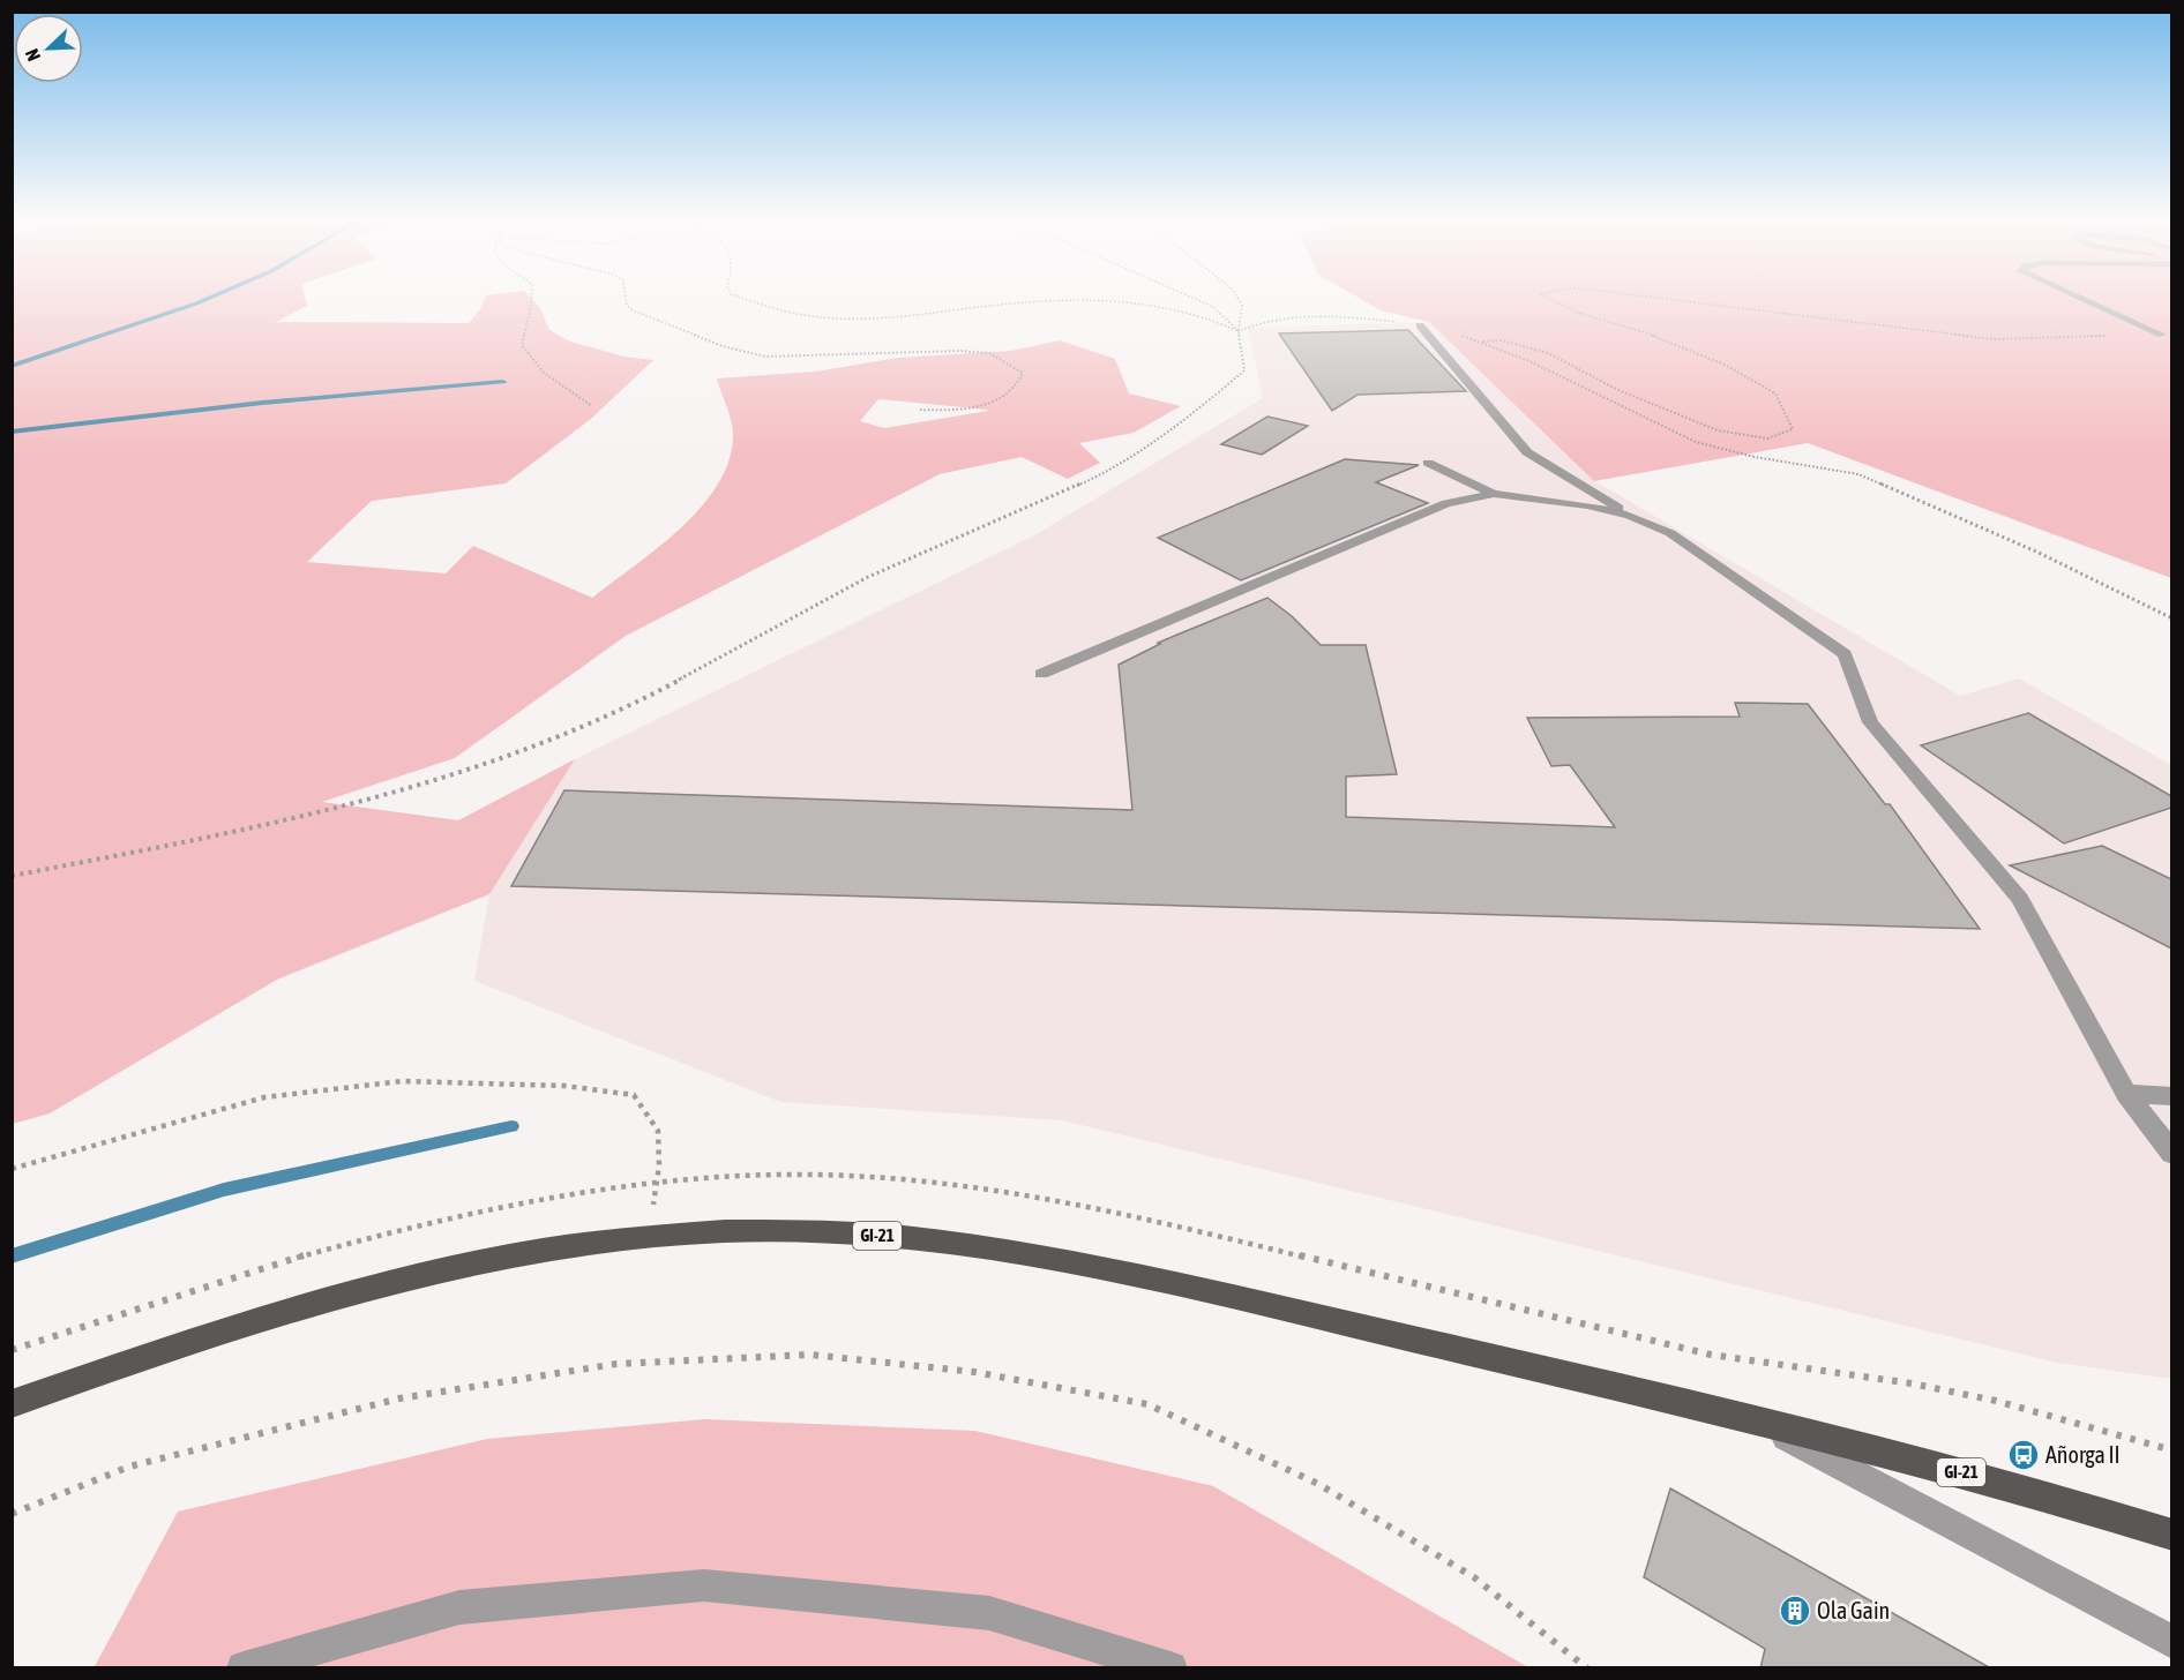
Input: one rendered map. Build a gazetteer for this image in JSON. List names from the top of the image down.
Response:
{
  "streets": {
    "main road": ["GI-21"]
  },
  "places": {
    "bus stop": ["Añorga II"],
    "building": ["Ola Gain"]
  },
  "north": "bottom left"
}
